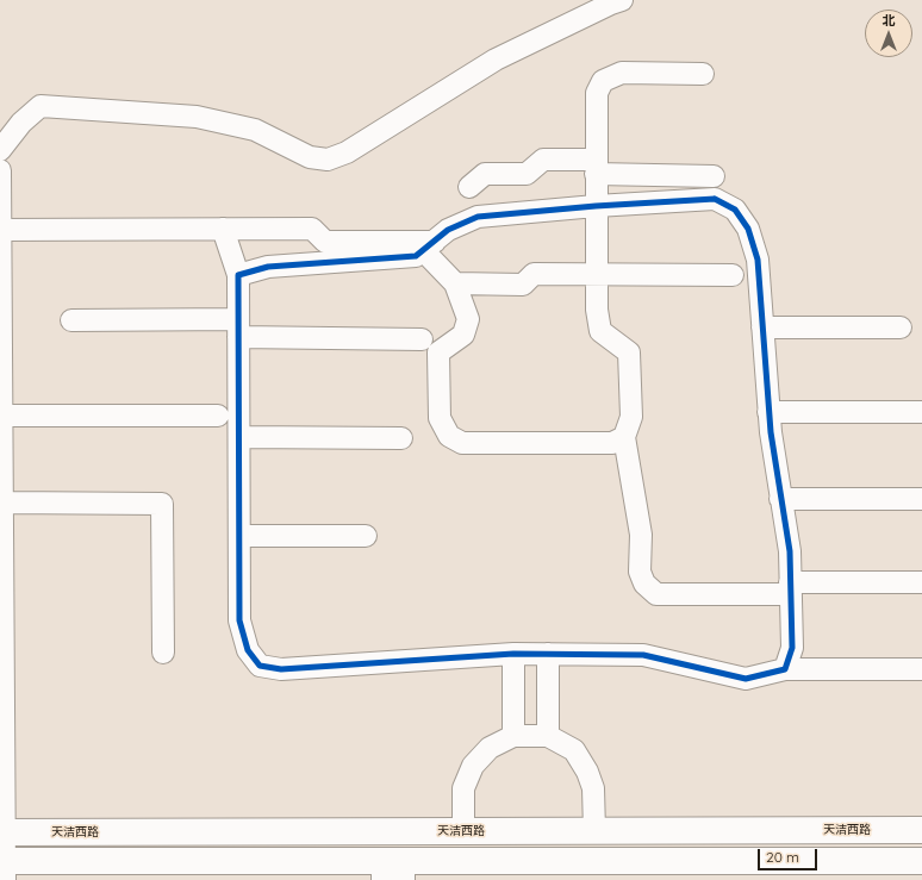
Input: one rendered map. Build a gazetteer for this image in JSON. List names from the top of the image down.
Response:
{
  "streets": {
    "main road": ["天洁西路"]
  },
  "scale_bar": "20 m",
  "north": "top"
}
